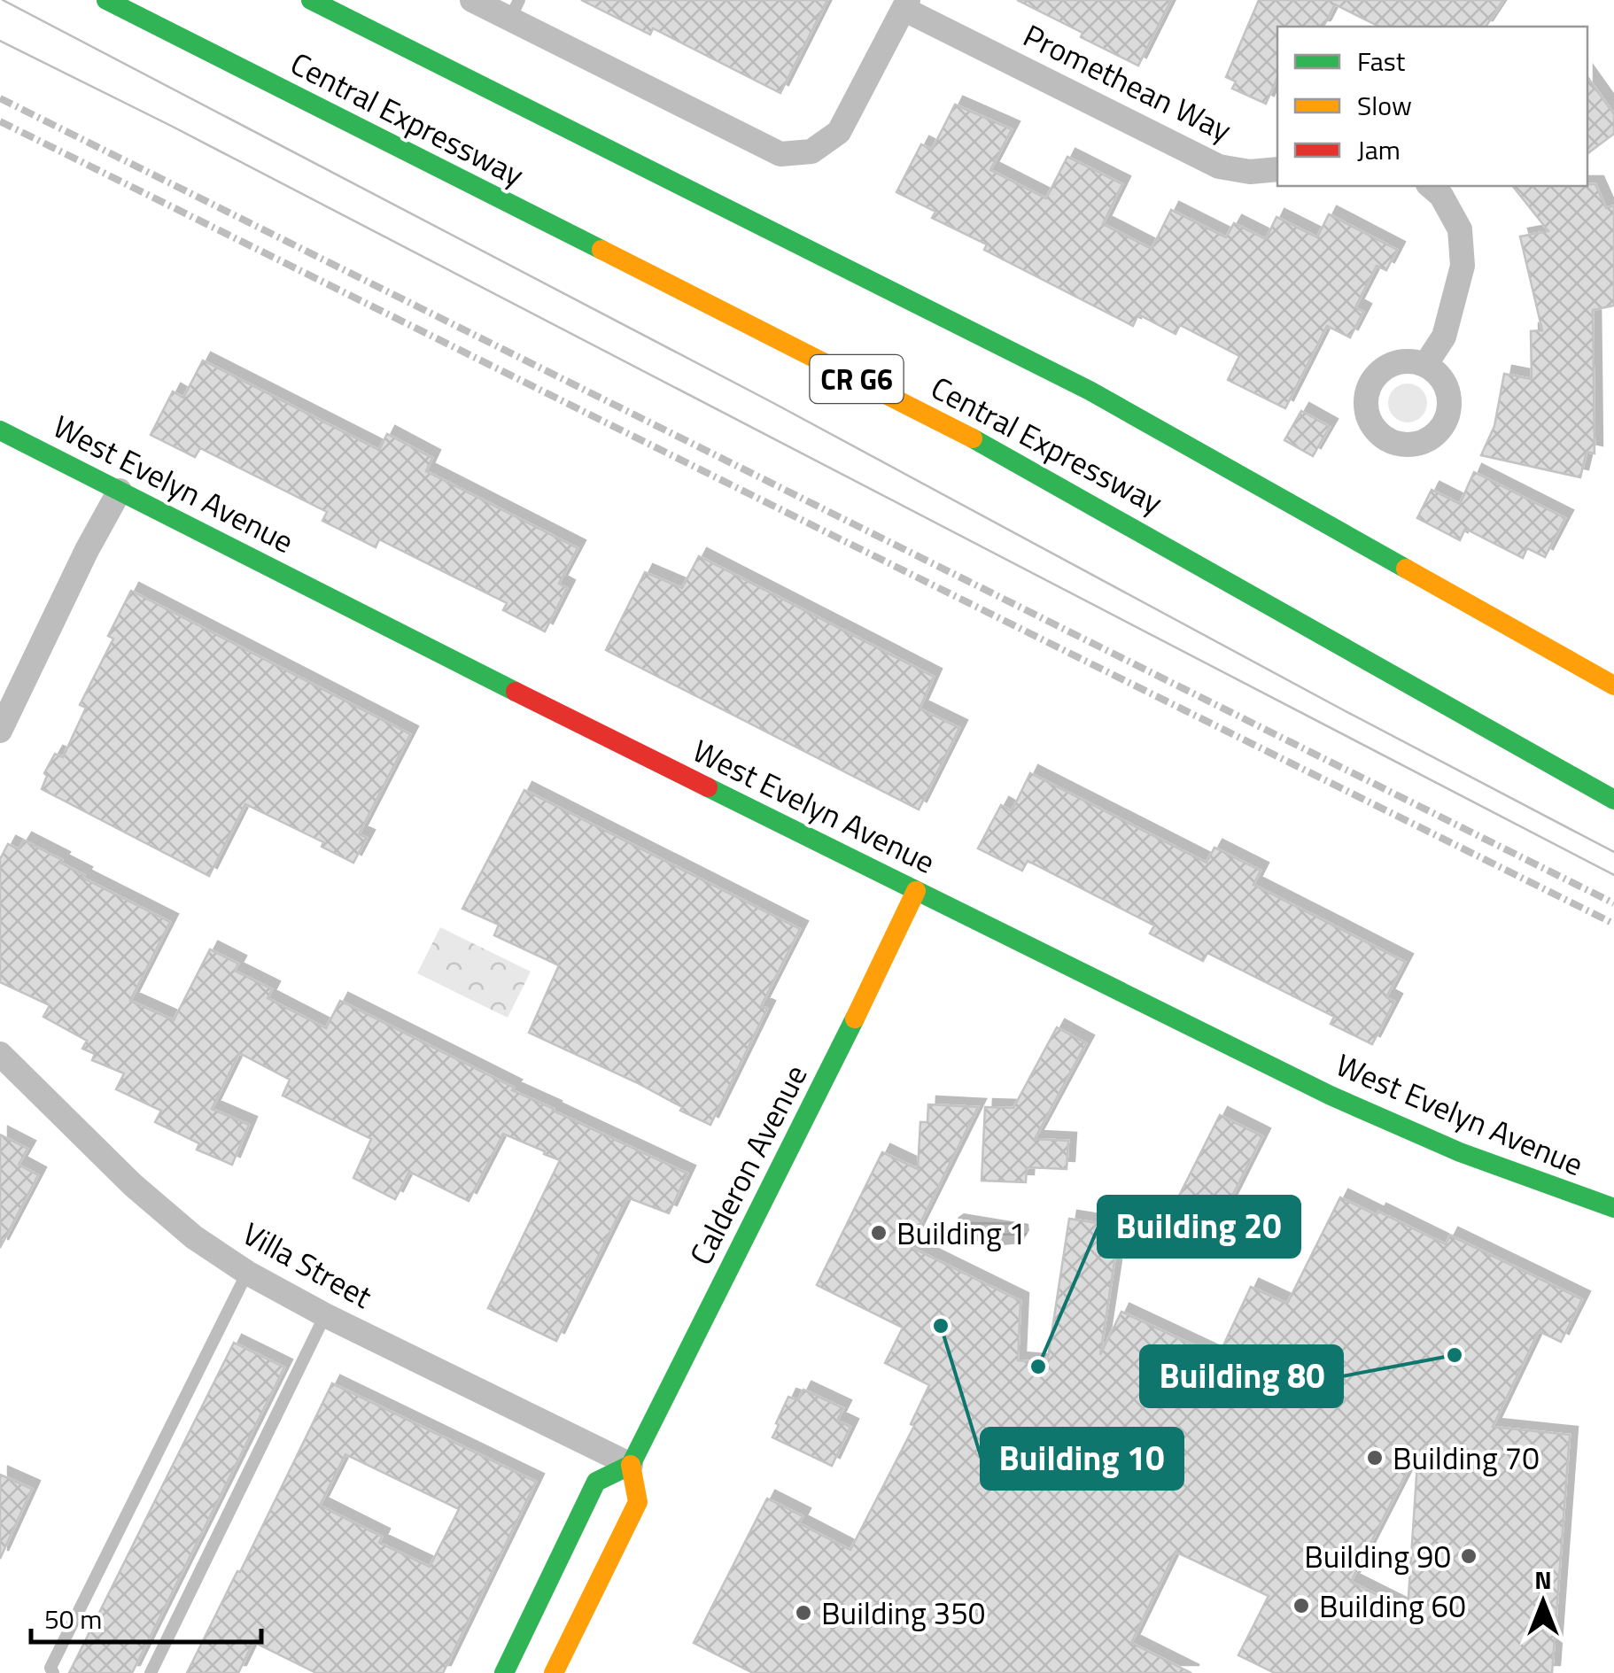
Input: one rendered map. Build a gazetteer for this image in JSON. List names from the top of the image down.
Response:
{
  "streets": {
    "main road": [
      "Central Expressway",
      "CR G6",
      "West Evelyn Avenue",
      "Calderon Avenue"
    ],
    "street": ["Promethean Way", "Villa Street"]
  },
  "crossings": [
    ["West Evelyn Avenue", "Calderon Avenue"],
    ["Calderon Avenue", "Villa Street"]
  ],
  "places": [
    "Building 1",
    "Building 10",
    "Building 80",
    "Building 20",
    "Building 70",
    "Building 90",
    "Building 60",
    "Building 350"
  ],
  "legend": ["Fast", "Slow", "Jam"],
  "scale_bar": "50 m",
  "north": "top"
}
